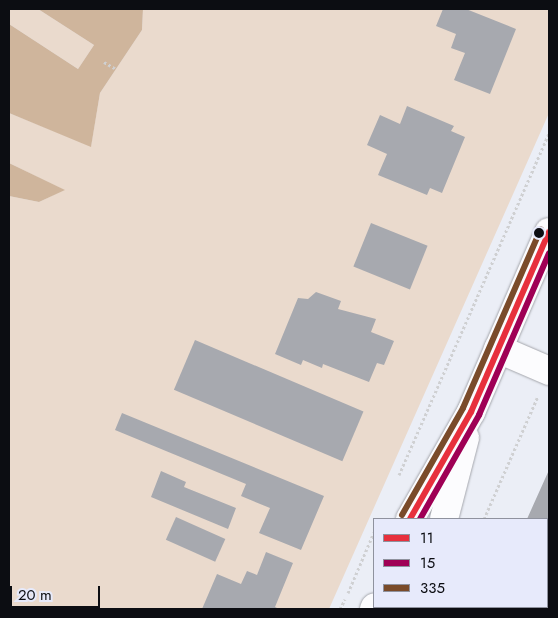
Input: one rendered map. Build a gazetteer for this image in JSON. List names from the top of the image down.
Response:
{
  "lines": ["transit line 335", "transit line 11", "transit line 15"],
  "legend": ["11", "15", "335"],
  "scale_bar": "20 m"
}
